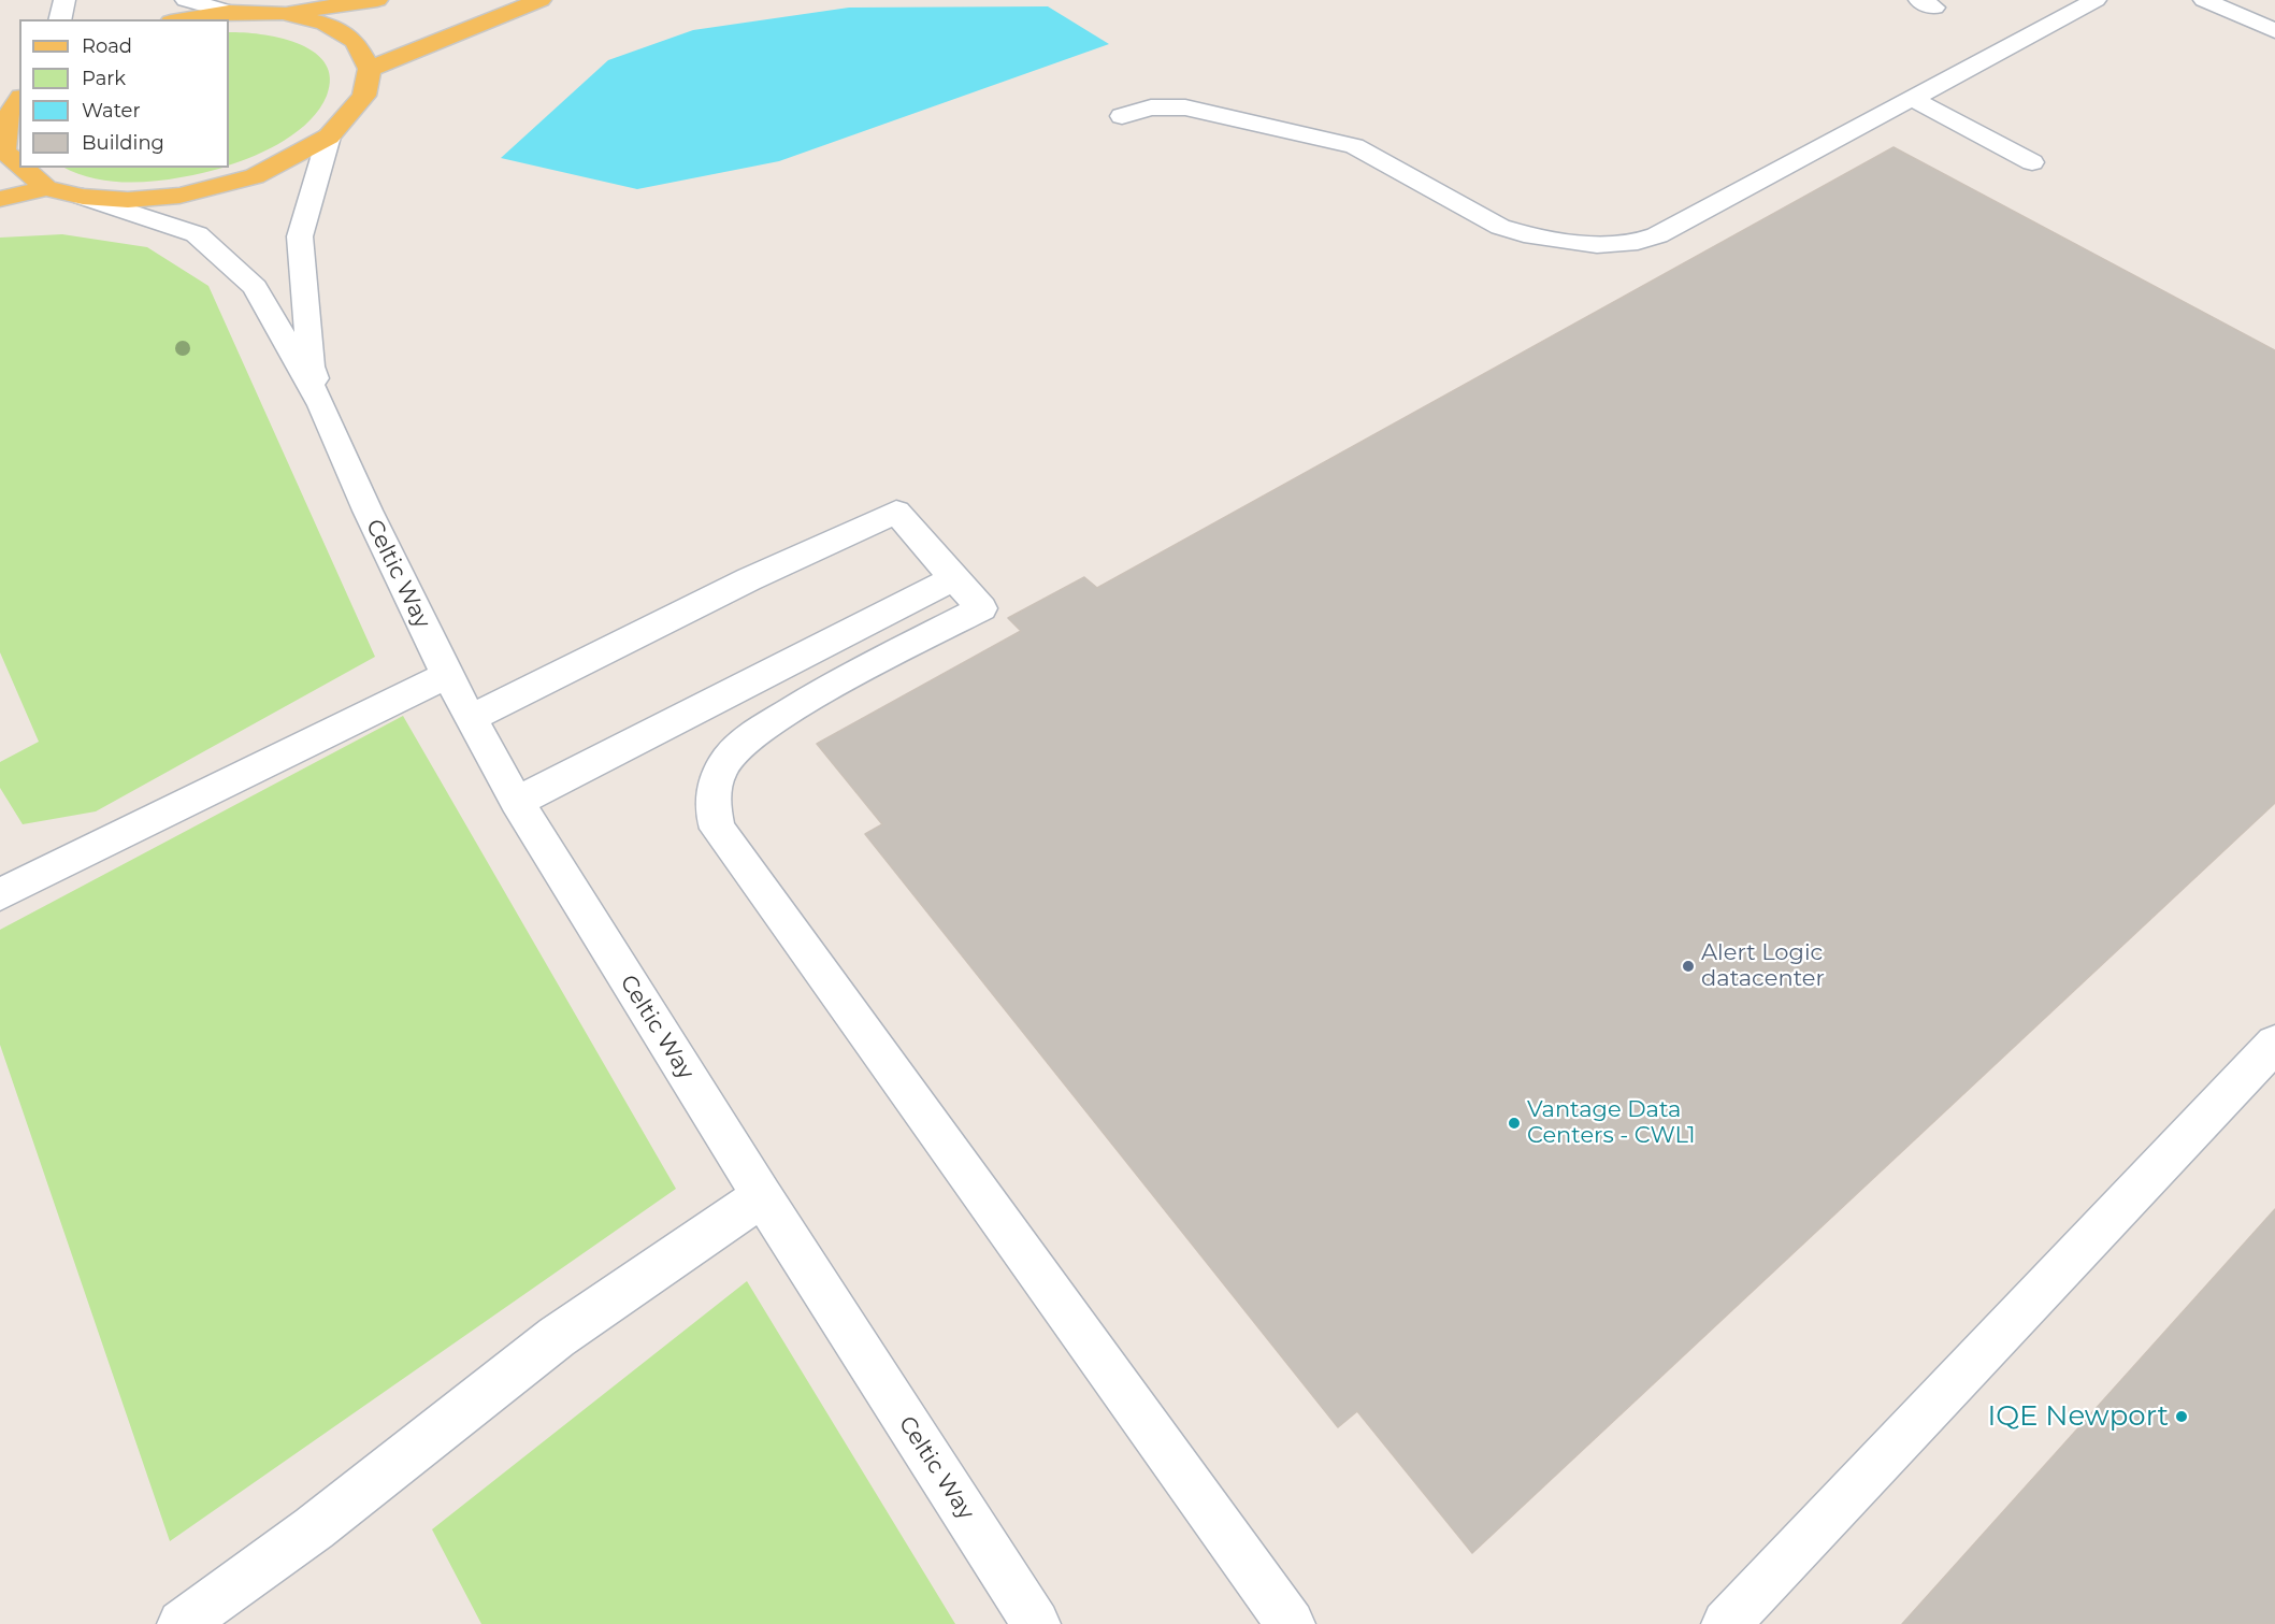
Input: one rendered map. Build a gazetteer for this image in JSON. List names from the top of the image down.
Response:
{
  "streets": {
    "street": ["Celtic Way"]
  },
  "places": ["Alert Logic datacenter", "Vantage Data Centers - CWL1", "IQE Newport"],
  "legend": [
    "Road",
    "Park",
    "Water",
    "Building"
  ]
}
